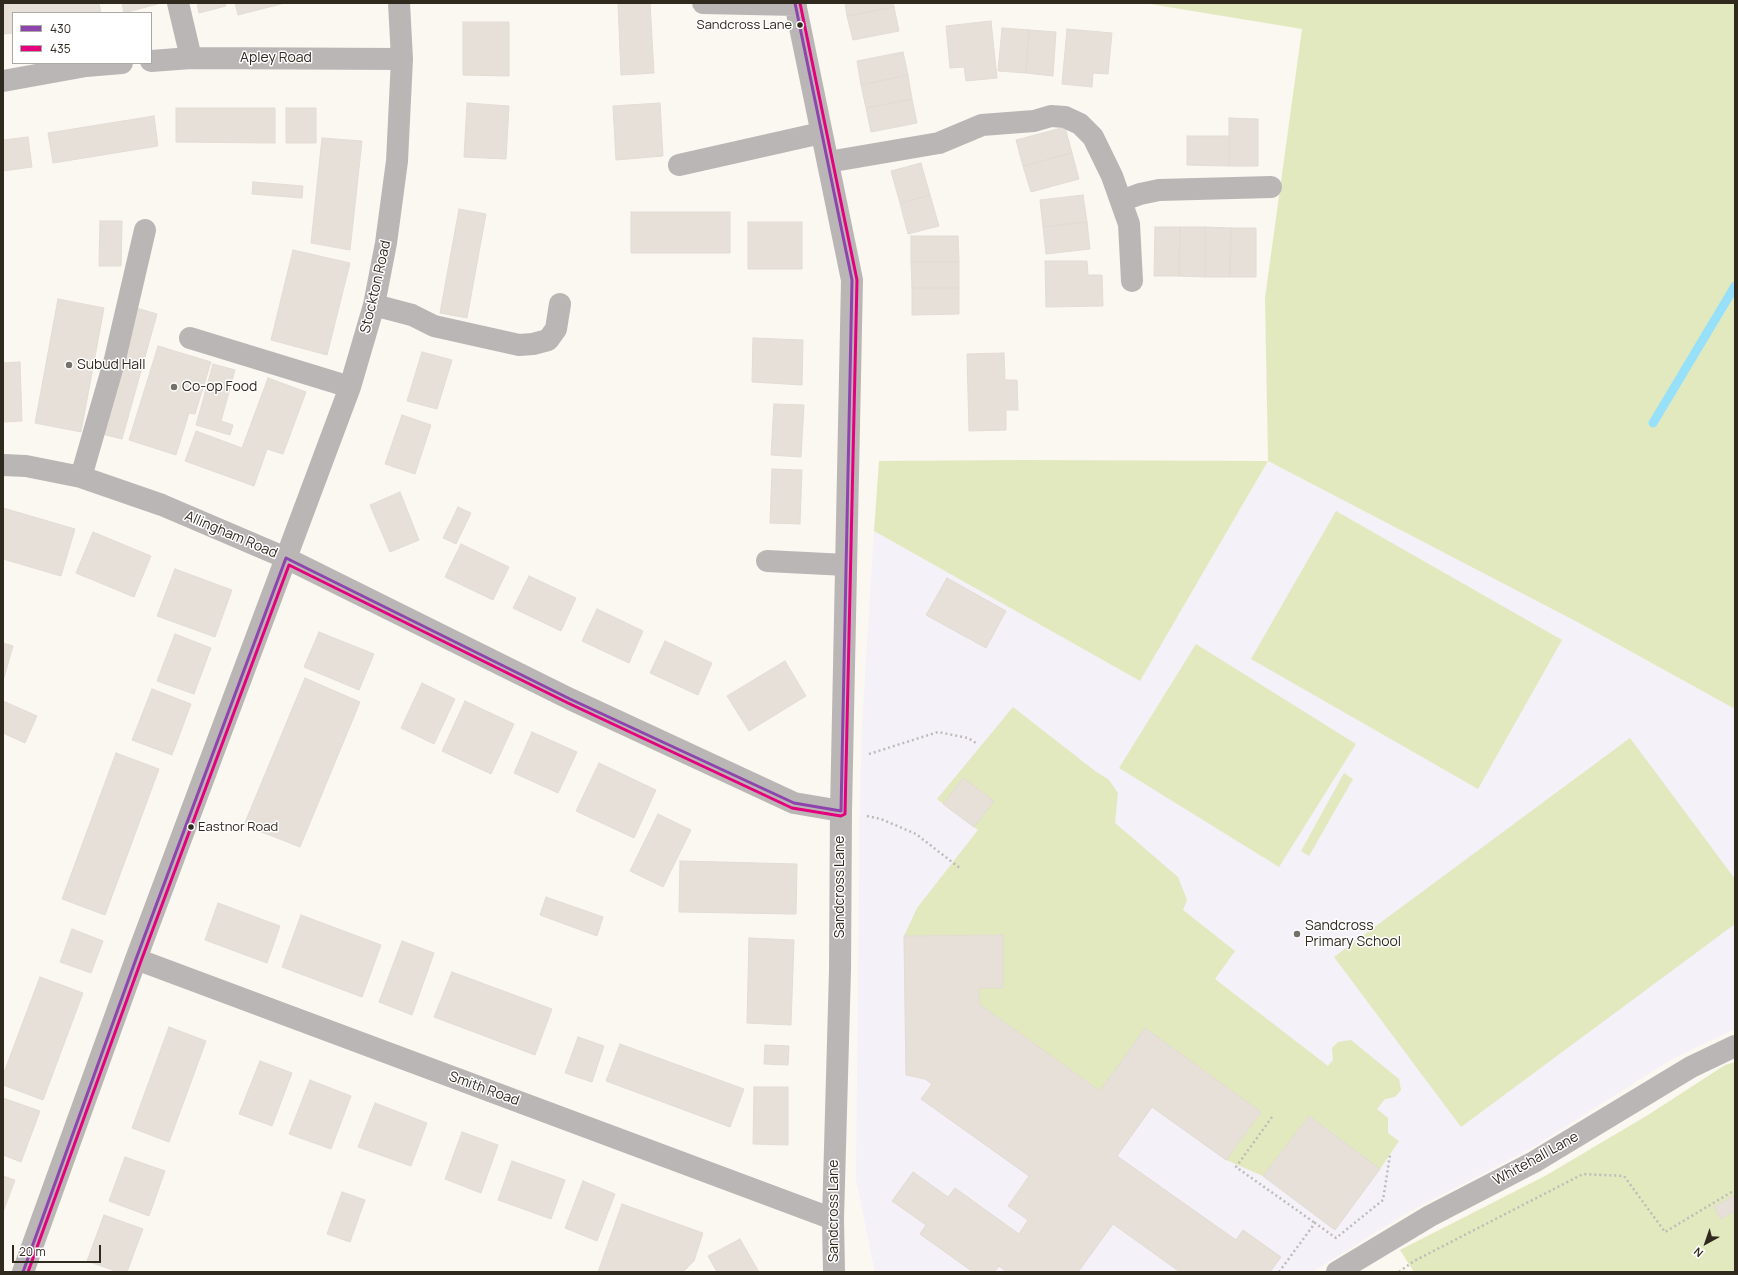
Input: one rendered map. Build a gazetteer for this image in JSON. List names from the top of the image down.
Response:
{
  "streets": {
    "street": [
      "Apley Road",
      "Stockton Road",
      "Allingham Road",
      "Sandcross Lane",
      "Smith Road",
      "Whitehall Lane"
    ]
  },
  "crossings": [
    ["Apley Road", "Stockton Road"],
    ["Stockton Road", "Allingham Road"],
    ["Allingham Road", "Sandcross Lane"],
    ["Sandcross Lane", "Smith Road"]
  ],
  "places": [
    "Sandcross Lane",
    "Subud Hall",
    "Co-op Food",
    "Eastnor Road",
    "Sandcross Primary School"
  ],
  "lines": ["transit line 430", "transit line 435"],
  "legend": ["430", "435"],
  "scale_bar": "20 m",
  "north": "bottom left"
}
